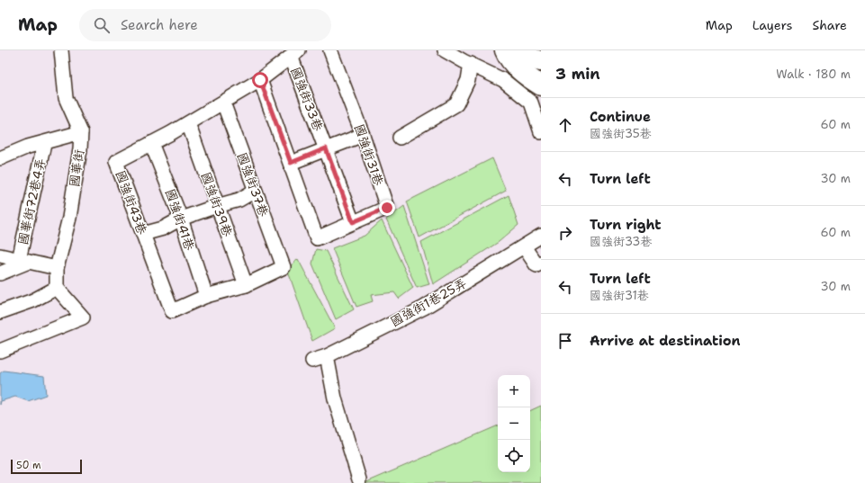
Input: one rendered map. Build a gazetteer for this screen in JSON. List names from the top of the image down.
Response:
{
  "streets": {
    "street": [
      "國強街33巷",
      "國強街31巷",
      "國華街",
      "國強街37巷",
      "國華街72巷4弄",
      "國強街43巷",
      "國強街39巷",
      "國強街41巷",
      "國強街1巷25弄"
    ]
  },
  "crossings": [
    ["國強街33巷", "國強街31巷"],
    ["國強街33巷", "國強街43巷"],
    ["國強街37巷", "國強街43巷"],
    ["國強街43巷", "國強街39巷"],
    ["國強街43巷", "國強街41巷"]
  ],
  "scale_bar": "50 m",
  "page": {
    "header": "Map",
    "search": "Search here",
    "nav": ["Map", "Layers", "Share"],
    "heading": ["3 min", "Walk · 180 m"],
    "list": [
      ["Continue", "國強街35巷", "60 m"],
      ["Turn left", "30 m"],
      ["Turn right", "國強街33巷", "60 m"],
      ["Turn left", "國強街31巷", "30 m"],
      "Arrive at destination"
    ],
    "map_buttons": ["+", "−"],
    "scale": "50 m"
  }
}
